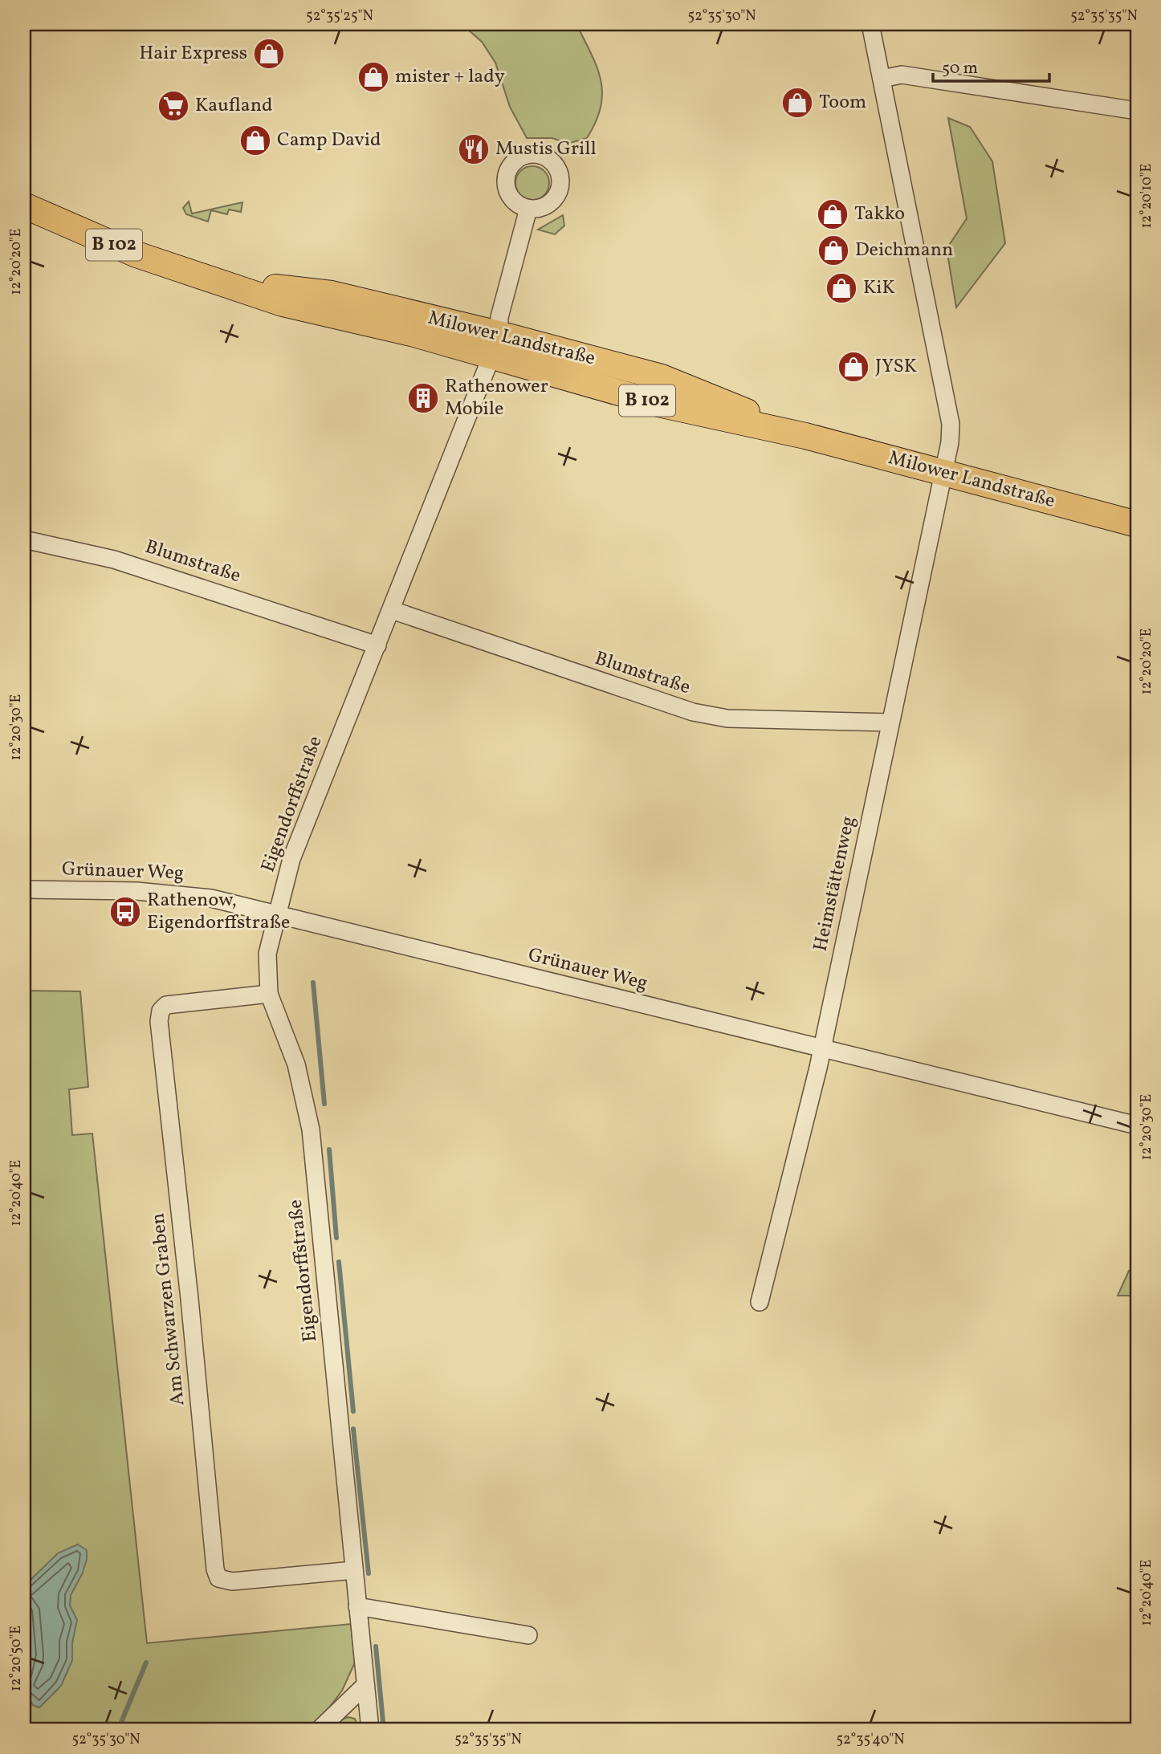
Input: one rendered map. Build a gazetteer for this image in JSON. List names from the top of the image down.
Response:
{
  "streets": {
    "main road": ["B 102", "Milower Landstraße"],
    "street": [
      "Blumstraße",
      "Eigendorffstraße",
      "Grünauer Weg",
      "Heimstättenweg",
      "Am Schwarzen Graben"
    ]
  },
  "crossings": [
    ["Milower Landstraße", "Eigendorffstraße"],
    ["Milower Landstraße", "Heimstättenweg"],
    ["Blumstraße", "Eigendorffstraße"],
    ["Blumstraße", "Heimstättenweg"],
    ["Eigendorffstraße", "Grünauer Weg"],
    ["Eigendorffstraße", "Am Schwarzen Graben"],
    ["Grünauer Weg", "Heimstättenweg"]
  ],
  "places": {
    "shop": [
      "Hair Express",
      "mister + lady",
      "Toom",
      "Camp David",
      "Takko",
      "Deichmann",
      "KiK",
      "JYSK"
    ],
    "supermarket": ["Kaufland"],
    "restaurant": ["Mustis Grill"],
    "building": ["Rathenower Mobile"],
    "bus stop": ["Rathenow, Eigendorffstraße"]
  },
  "scale_bar": "50 m",
  "coordinates": [
    "52°35'25\"N",
    "52°35'30\"N",
    "52°35'35\"N",
    "12°20'10\"E",
    "12°20'20\"E",
    "12°20'30\"E",
    "12°20'40\"E",
    "12°20'50\"E",
    "52°35'40\"N"
  ]
}
